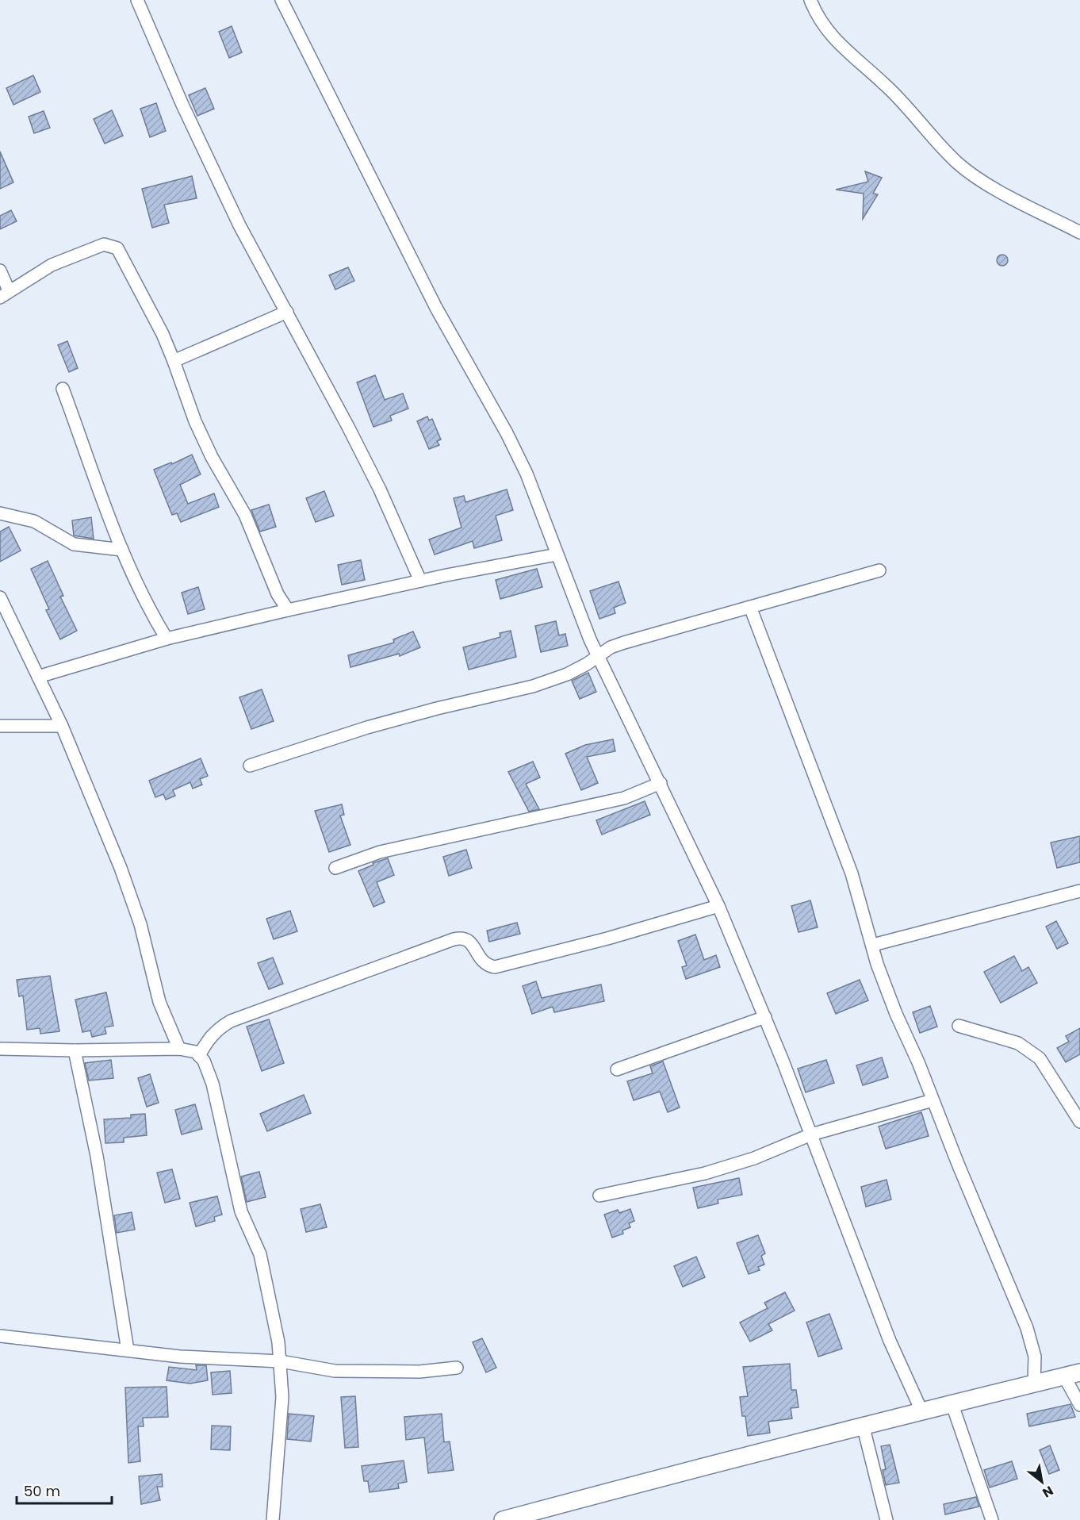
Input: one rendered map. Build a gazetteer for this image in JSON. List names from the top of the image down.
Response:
{
  "scale_bar": "50 m",
  "north": "bottom right"
}
